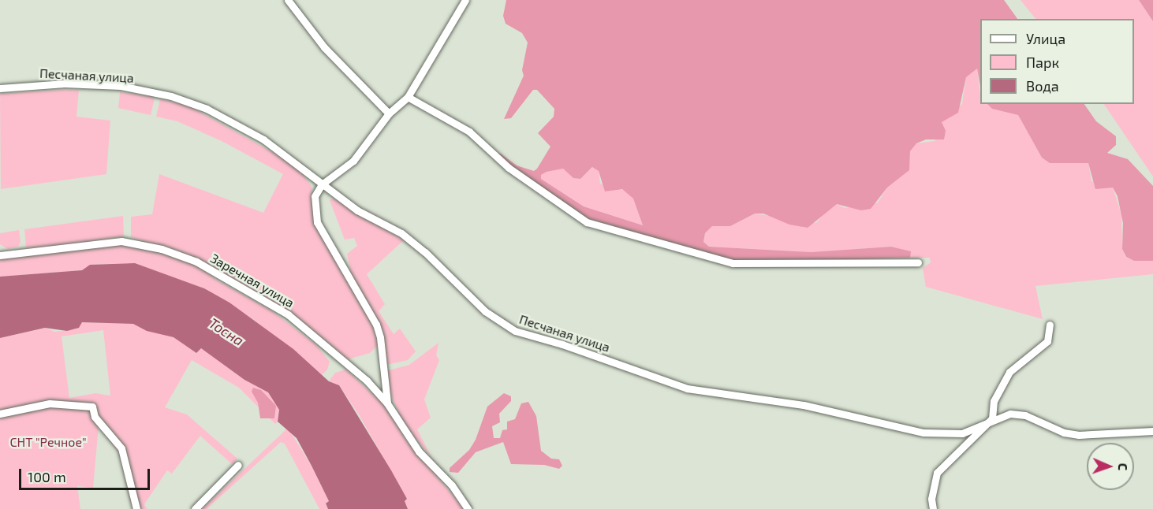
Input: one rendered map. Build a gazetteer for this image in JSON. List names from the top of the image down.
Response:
{
  "streets": {
    "street": ["Песчаная улица", "Заречная улица"]
  },
  "water": ["Тосна"],
  "parks": ["СНТ \"Речное\""],
  "legend": ["Улица", "Парк", "Вода"],
  "scale_bar": "100 m",
  "north": "right"
}
